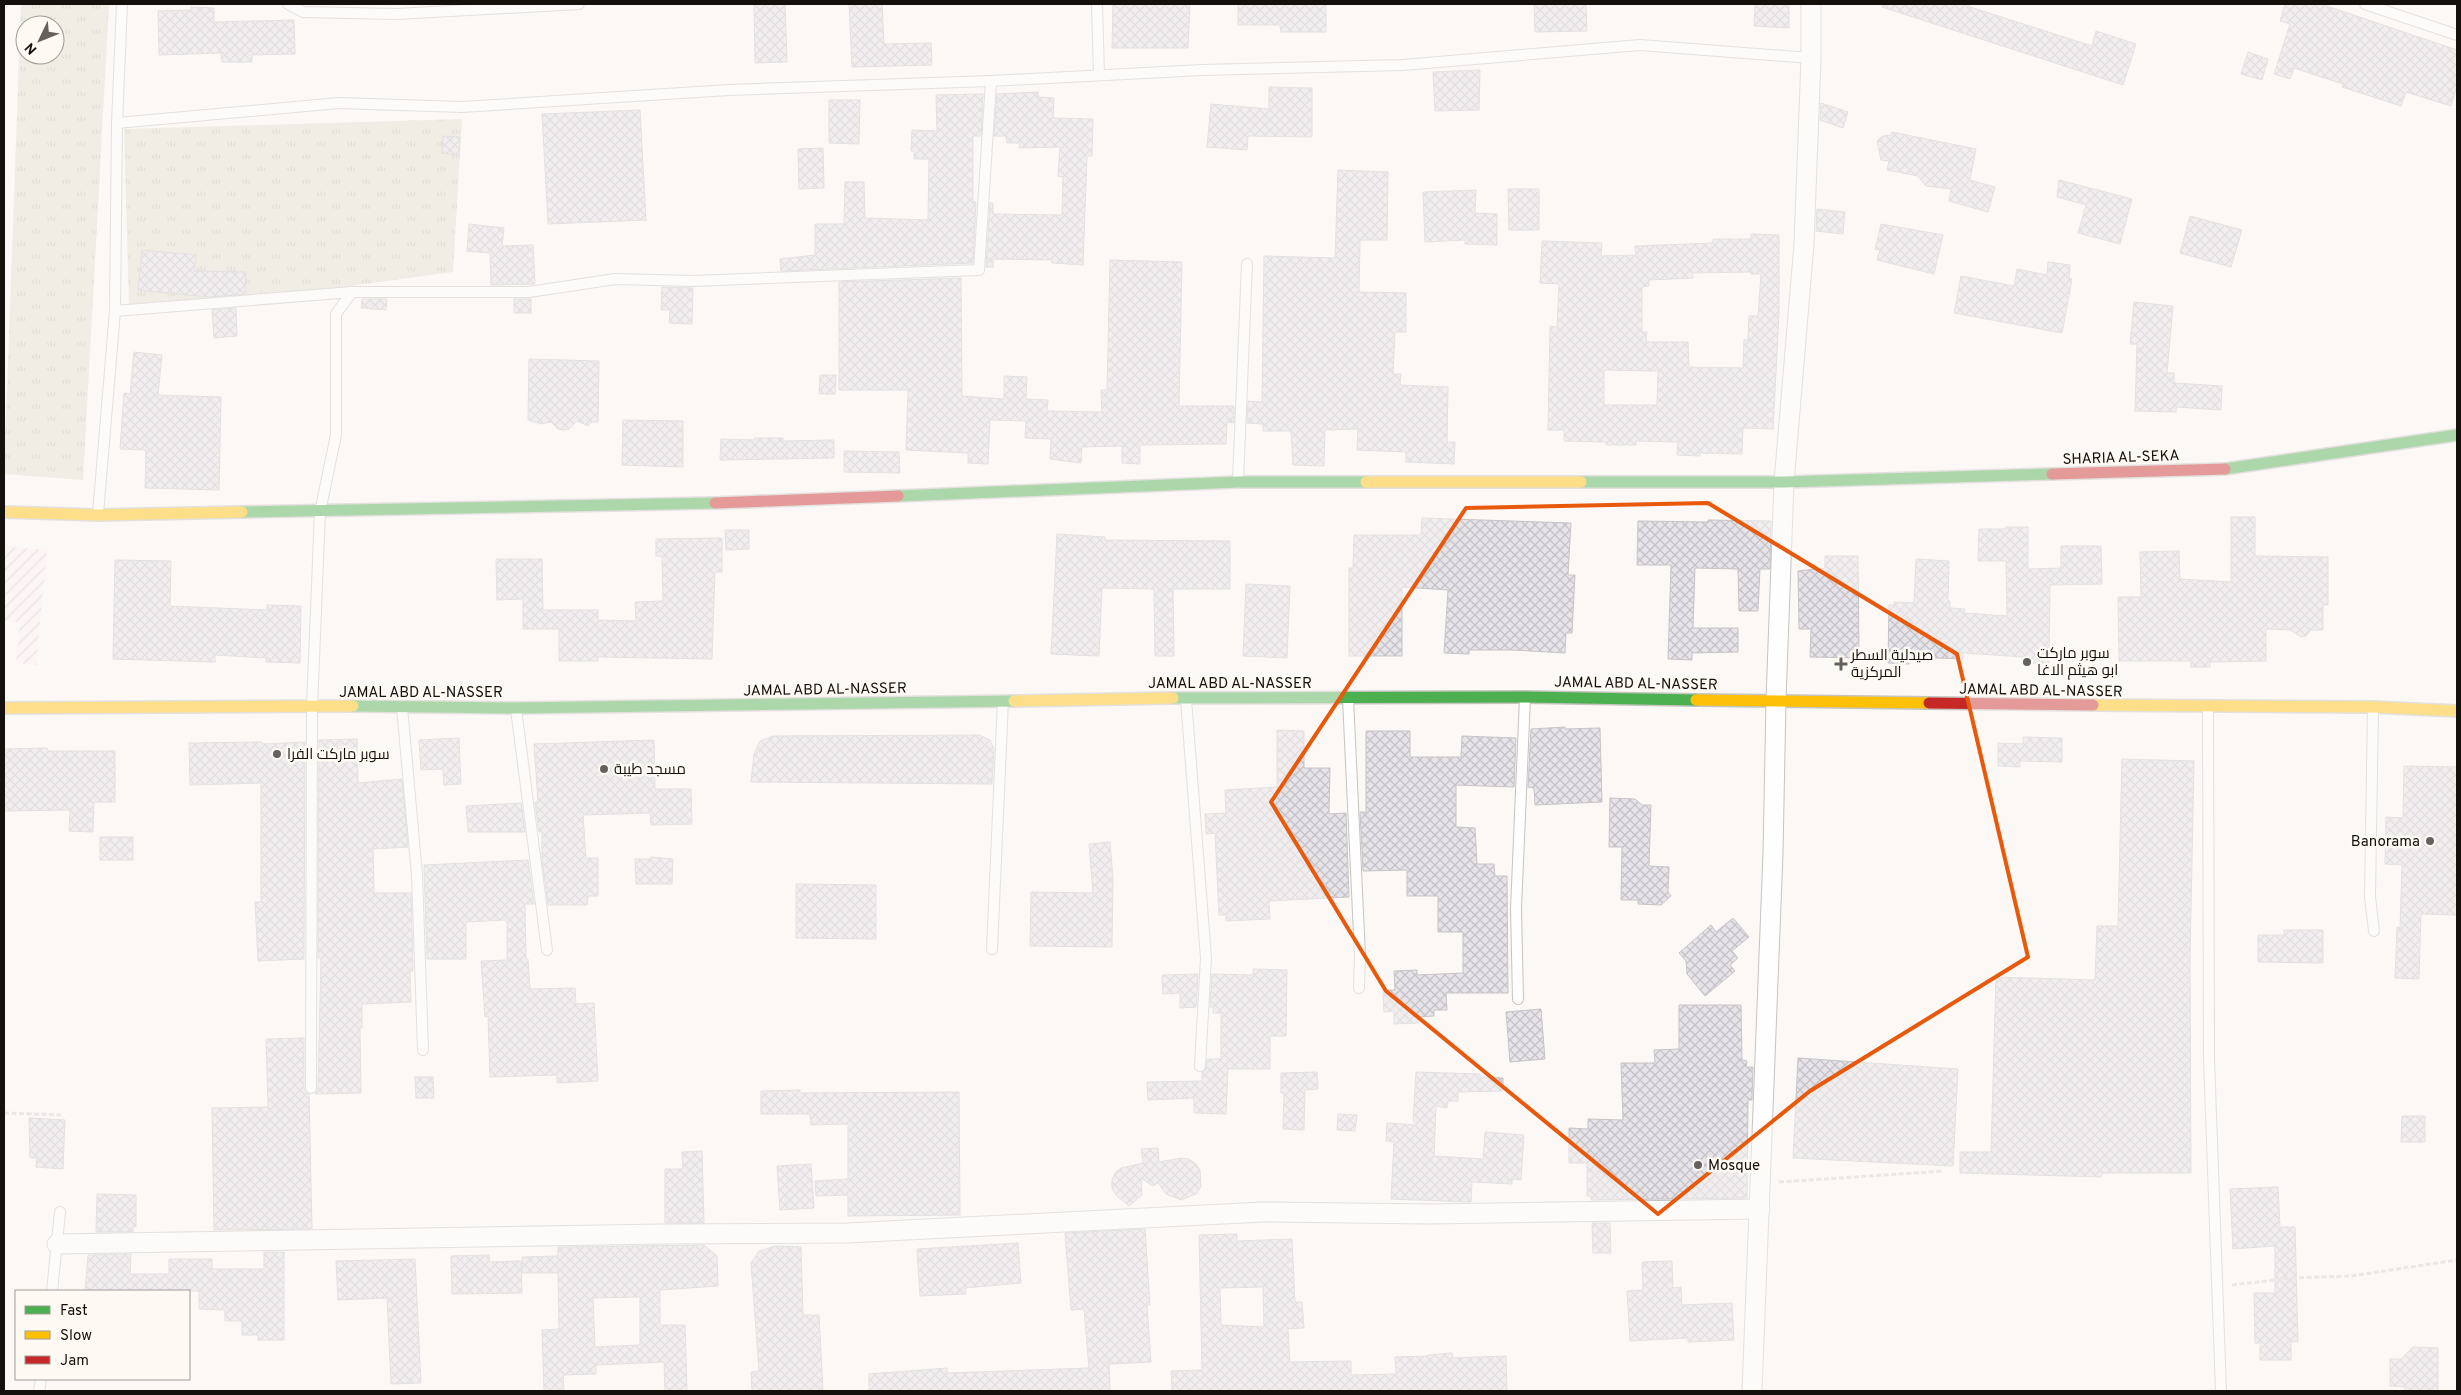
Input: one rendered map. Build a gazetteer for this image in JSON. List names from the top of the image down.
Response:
{
  "streets": {
    "main road": ["SHARIA AL-SEKA", "JAMAL ABD AL-NASSER"]
  },
  "places": {
    "other": [
      "سوبر ماركت ابو هيثم الاغا",
      "سوبر ماركت الفرا",
      "مسجد طيبة",
      "Banorama",
      "Mosque"
    ],
    "health": ["صيدلية السطر المركزية"]
  },
  "legend": ["Fast", "Slow", "Jam"],
  "north": "bottom left"
}
